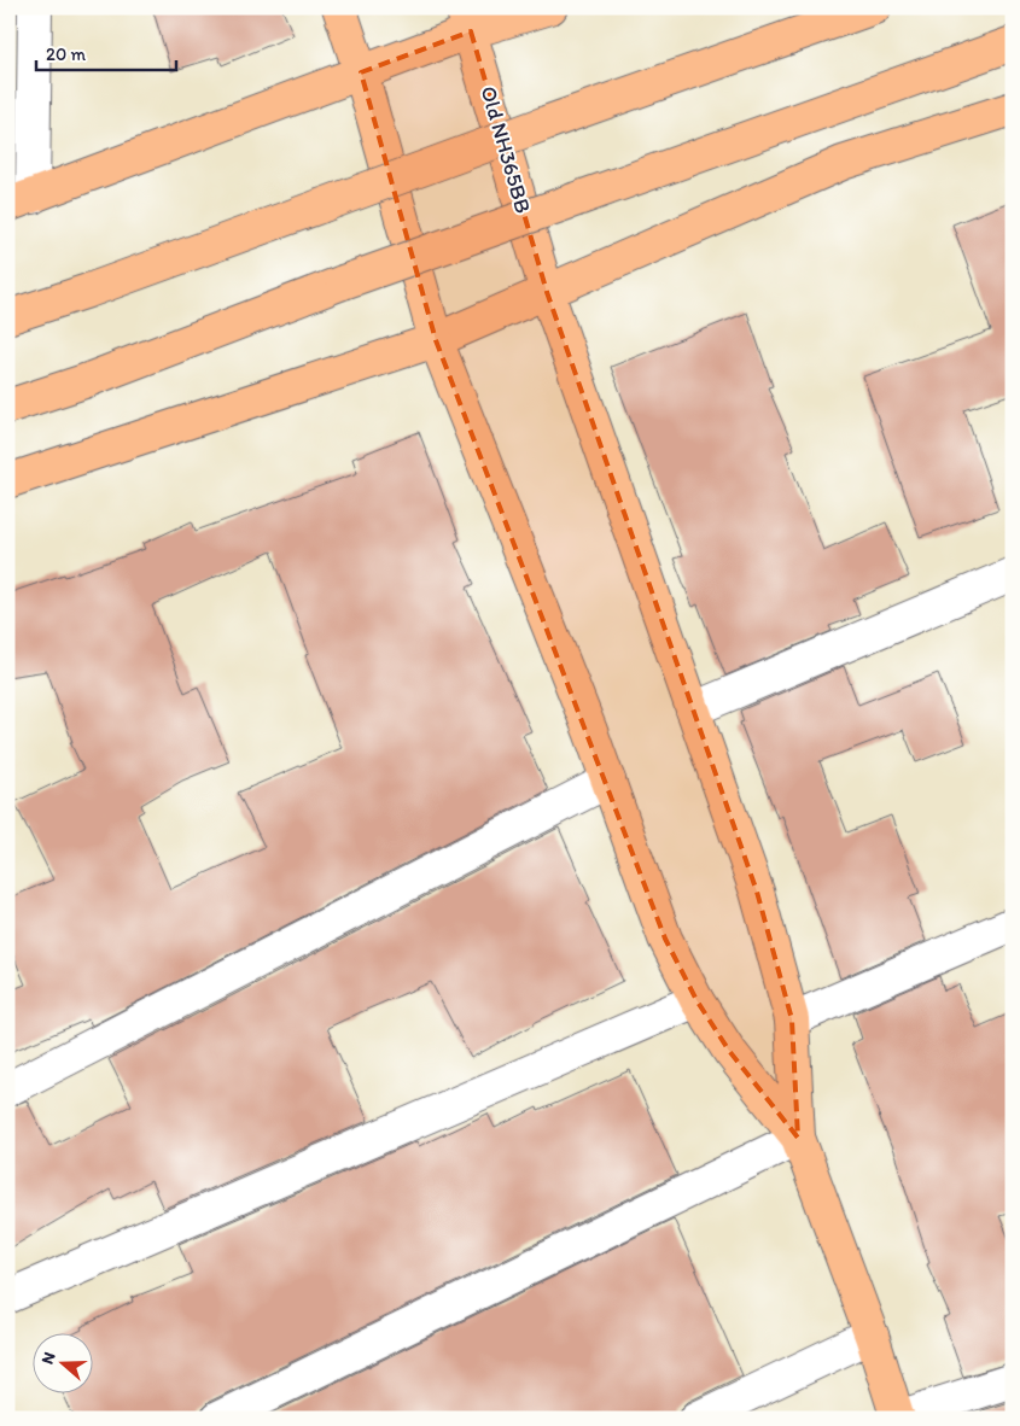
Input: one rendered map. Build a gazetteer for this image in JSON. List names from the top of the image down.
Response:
{
  "streets": {
    "main road": ["Old NH365BB"]
  },
  "scale_bar": "20 m",
  "north": "left"
}
